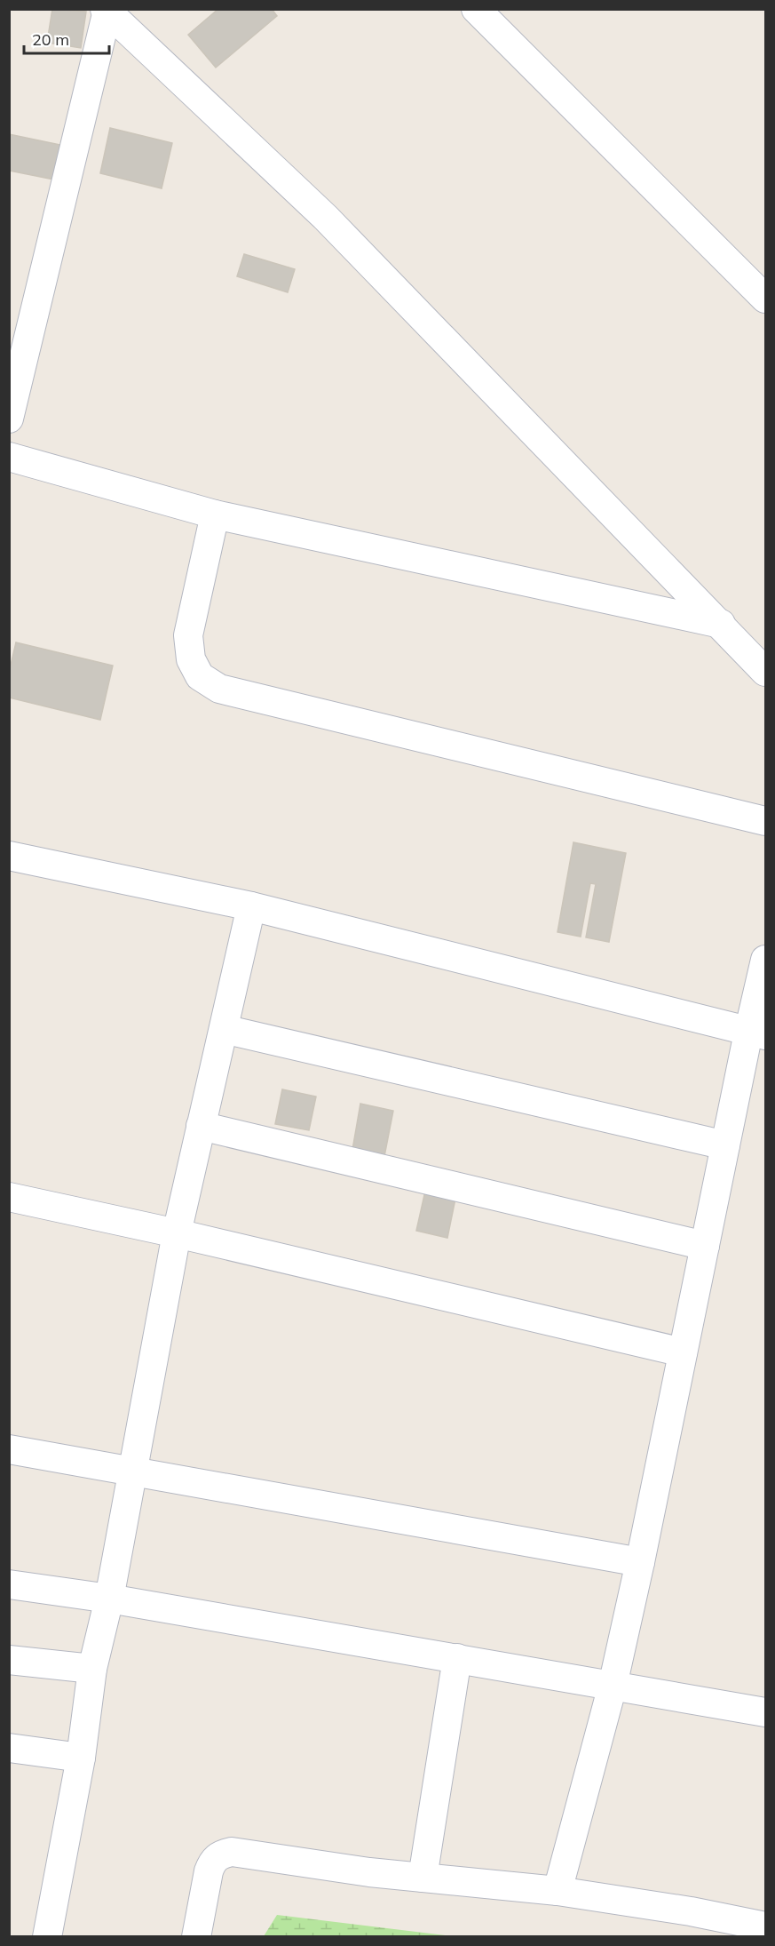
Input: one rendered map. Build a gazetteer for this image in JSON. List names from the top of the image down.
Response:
{
  "scale_bar": "20 m"
}
